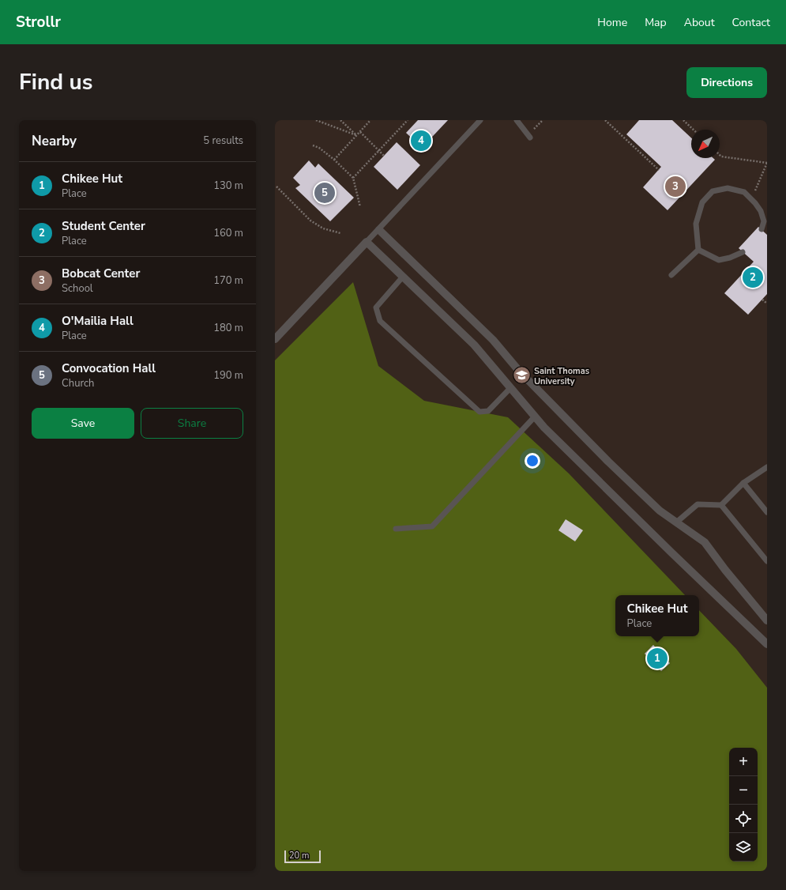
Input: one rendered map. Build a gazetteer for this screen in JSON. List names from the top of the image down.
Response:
{
  "places": {
    "school or university": ["Saint Thomas University"]
  },
  "scale_bar": "20 m",
  "north": "bottom left",
  "page": {
    "header": "Strollr",
    "nav": [
      "Home",
      "Map",
      "About",
      "Contact"
    ],
    "title": "Find us",
    "buttons": [
      "Directions",
      ["Save", "Share"]
    ],
    "heading": ["Nearby", "5 results"],
    "pins": [
      "4",
      "3",
      "5",
      "2",
      "1"
    ],
    "list": [
      {
        "mark": "1",
        "name": "Chikee Hut",
        "note": "Place",
        "value": "130 m"
      },
      {
        "mark": "2",
        "name": "Student Center",
        "note": "Place",
        "value": "160 m"
      },
      {
        "mark": "3",
        "name": "Bobcat Center",
        "note": "School",
        "value": "170 m"
      },
      {
        "mark": "4",
        "name": "O'Mailia Hall",
        "note": "Place",
        "value": "180 m"
      },
      {
        "mark": "5",
        "name": "Convocation Hall",
        "note": "Church",
        "value": "190 m"
      }
    ],
    "popup": ["Chikee Hut", "Place"],
    "map_buttons": ["+", "−"],
    "scale": "20 m"
  }
}
